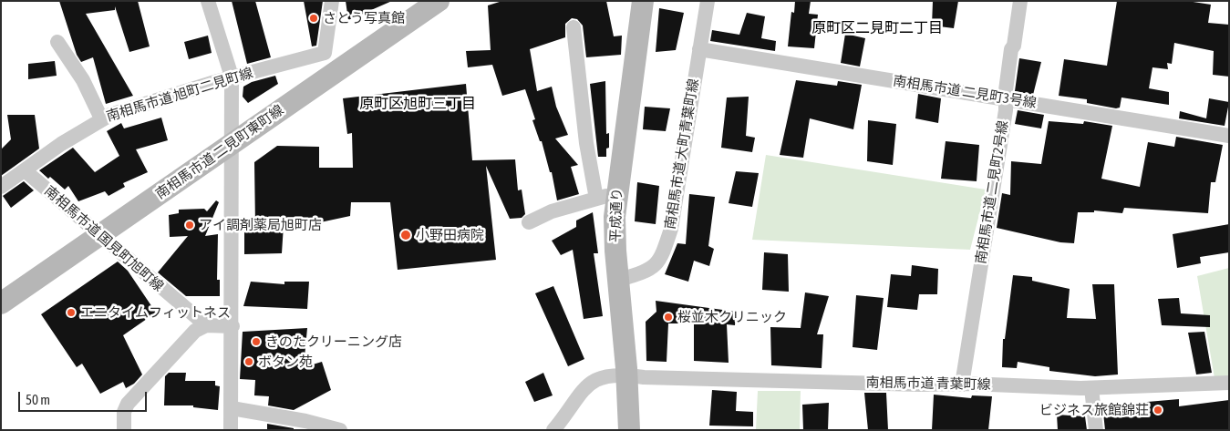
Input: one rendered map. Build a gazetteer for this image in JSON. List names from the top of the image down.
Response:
{
  "streets": {
    "street": [
      "南相馬市道 二見町3号線",
      "南相馬市道 旭町二見町線",
      "南相馬市道 二見町東町線",
      "南相馬市道 大町青葉町線",
      "南相馬市道 二見町2号線",
      "平成通り",
      "南相馬市道 国見町旭町線",
      "南相馬市道 青葉町線"
    ]
  },
  "crossings": [
    ["南相馬市道 二見町3号線", "南相馬市道 大町青葉町線"],
    ["南相馬市道 二見町3号線", "南相馬市道 二見町2号線"],
    ["南相馬市道 旭町二見町線", "南相馬市道 国見町旭町線"],
    ["南相馬市道 二見町東町線", "南相馬市道 国見町旭町線"],
    ["南相馬市道 大町青葉町線", "平成通り"],
    ["南相馬市道 二見町2号線", "南相馬市道 青葉町線"],
    ["平成通り", "南相馬市道 青葉町線"]
  ],
  "districts": ["原町区二見町二丁目", "原町区旭町三丁目"],
  "places": [
    "さとう写真館",
    "アイ調剤薬局旭町店",
    "小野田病院",
    "エニタイムフィットネス",
    "桜並木クリニック",
    "きのたクリーニング店",
    "ボタン苑",
    "ビジネス旅館錦荘"
  ],
  "scale_bar": "50 m"
}
